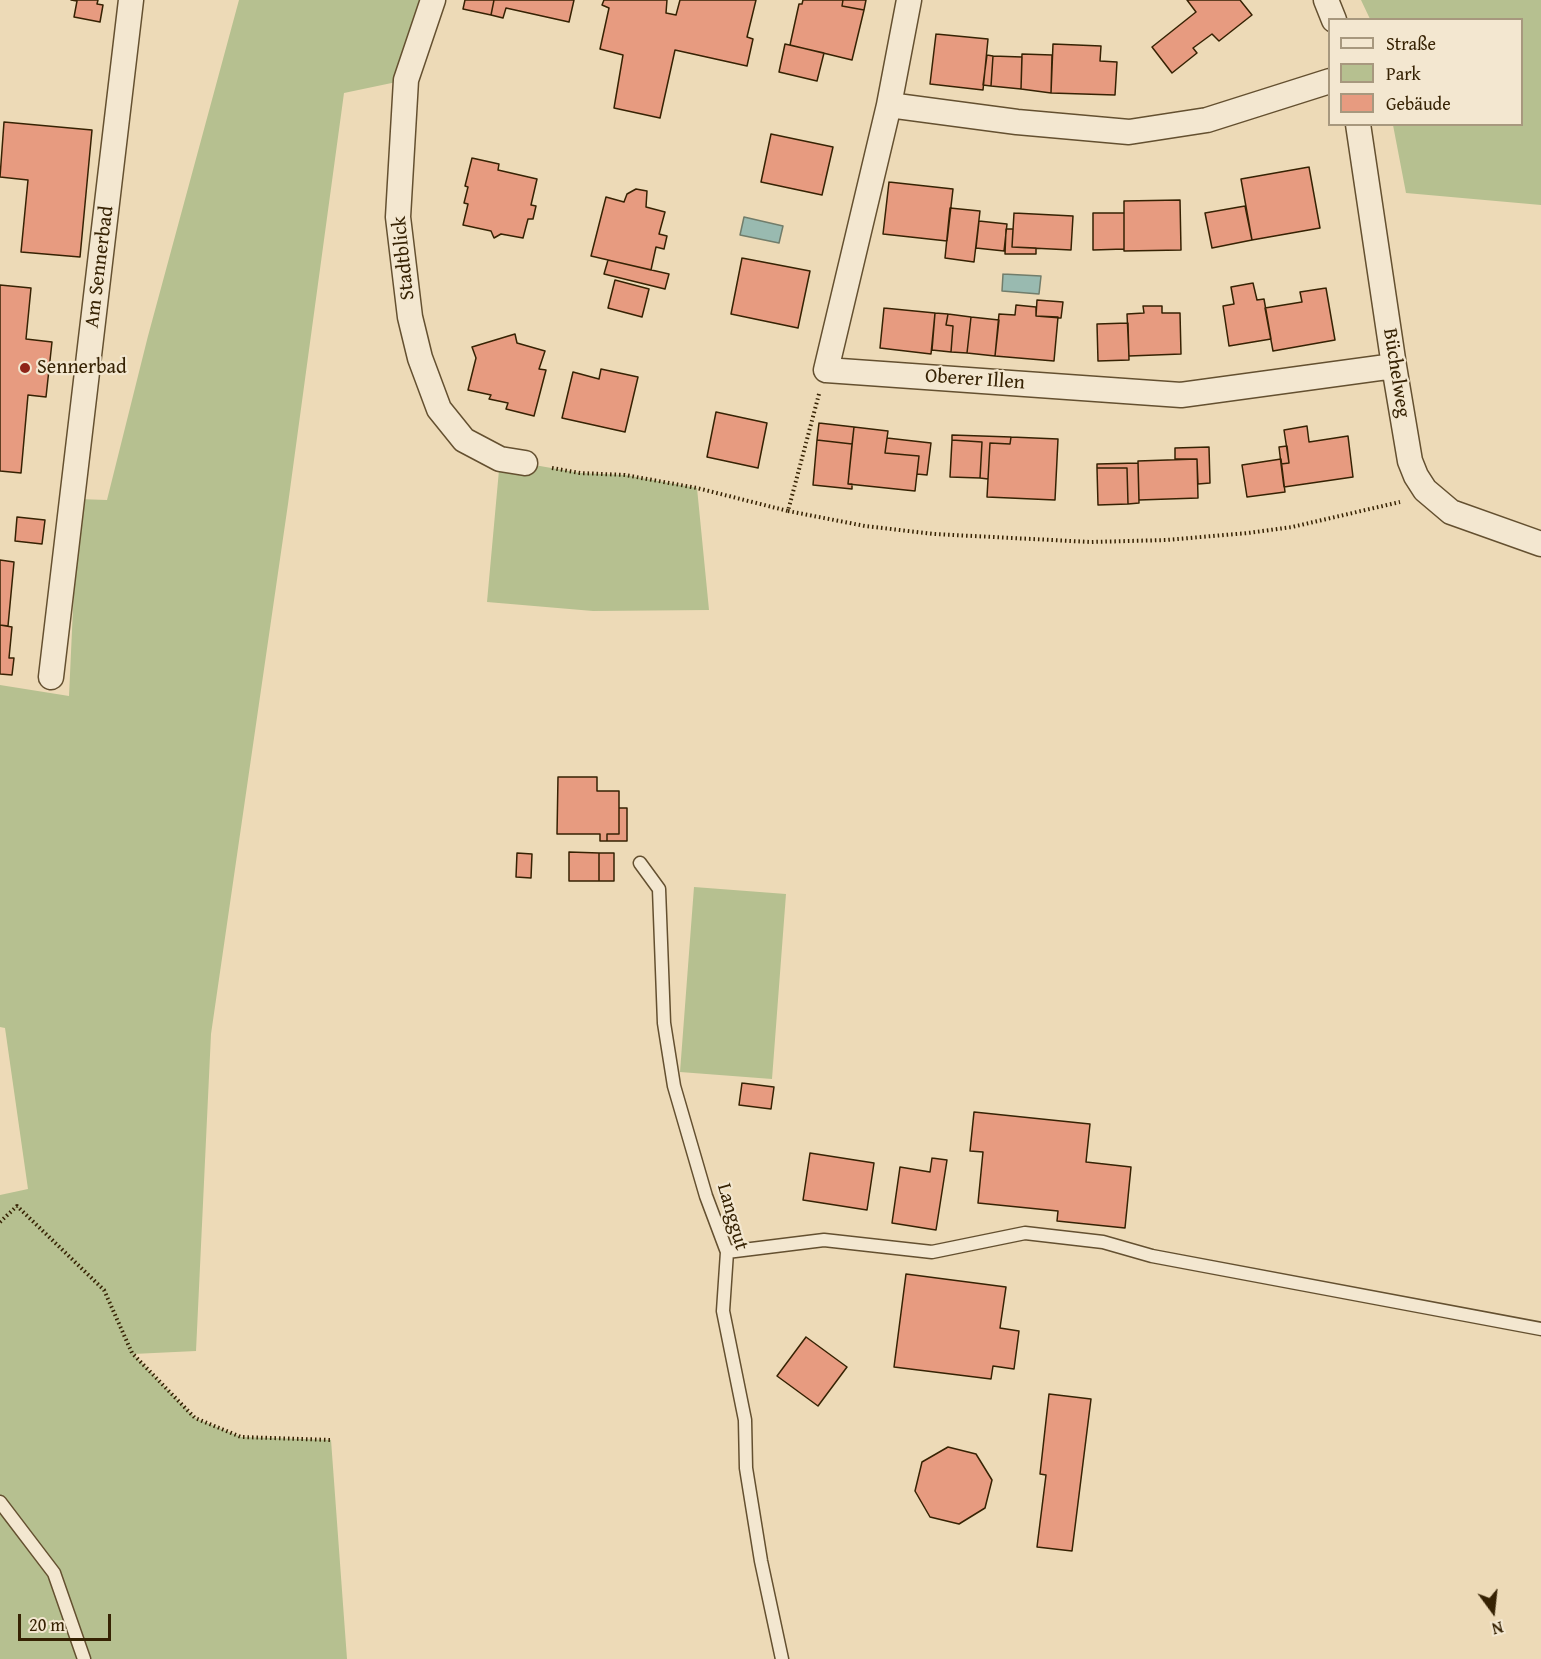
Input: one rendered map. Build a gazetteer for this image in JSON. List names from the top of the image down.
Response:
{
  "streets": {
    "street": [
      "Stadtblick",
      "Am Sennerbad",
      "Büchelweg",
      "Oberer Illen"
    ],
    "lane": ["Langgut"]
  },
  "crossings": [
    ["Büchelweg", "Oberer Illen"]
  ],
  "places": ["Sennerbad"],
  "legend": ["Straße", "Park", "Gebäude"],
  "scale_bar": "20 m",
  "north": "bottom"
}
